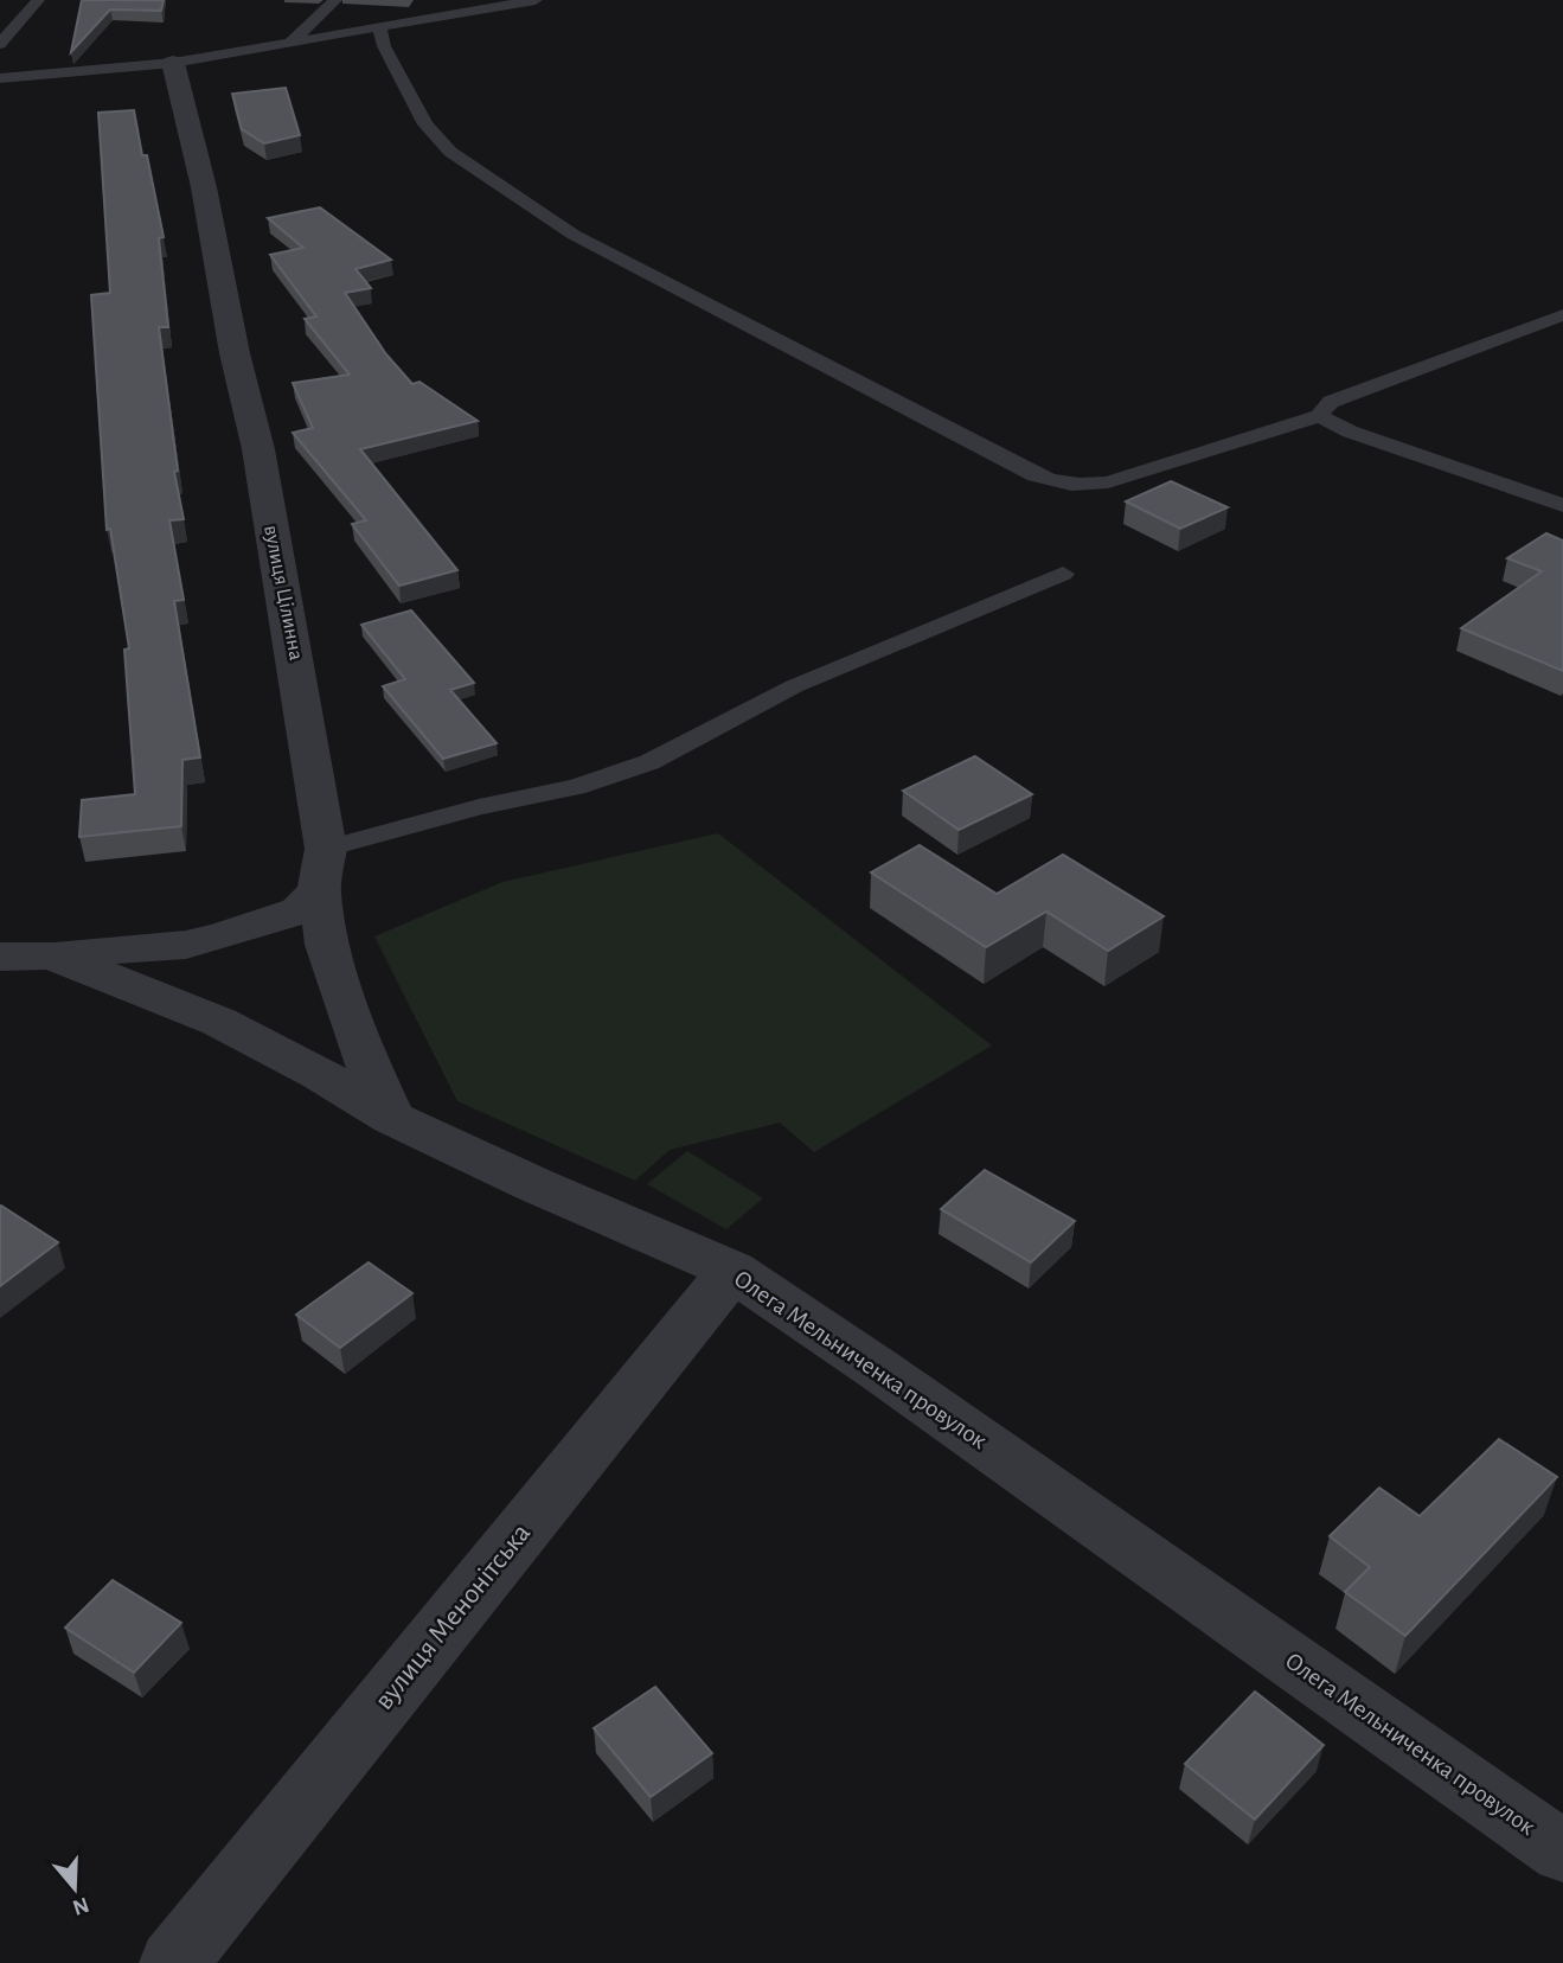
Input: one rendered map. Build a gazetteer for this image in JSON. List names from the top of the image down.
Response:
{
  "streets": {
    "street": ["вулиця Цілинна", "Олега Мельниченка провулок", "вулиця Менонітська"]
  },
  "crossings": [
    ["вулиця Цілинна", "Олега Мельниченка провулок"],
    ["Олега Мельниченка провулок", "вулиця Менонітська"]
  ],
  "north": "bottom"
}
